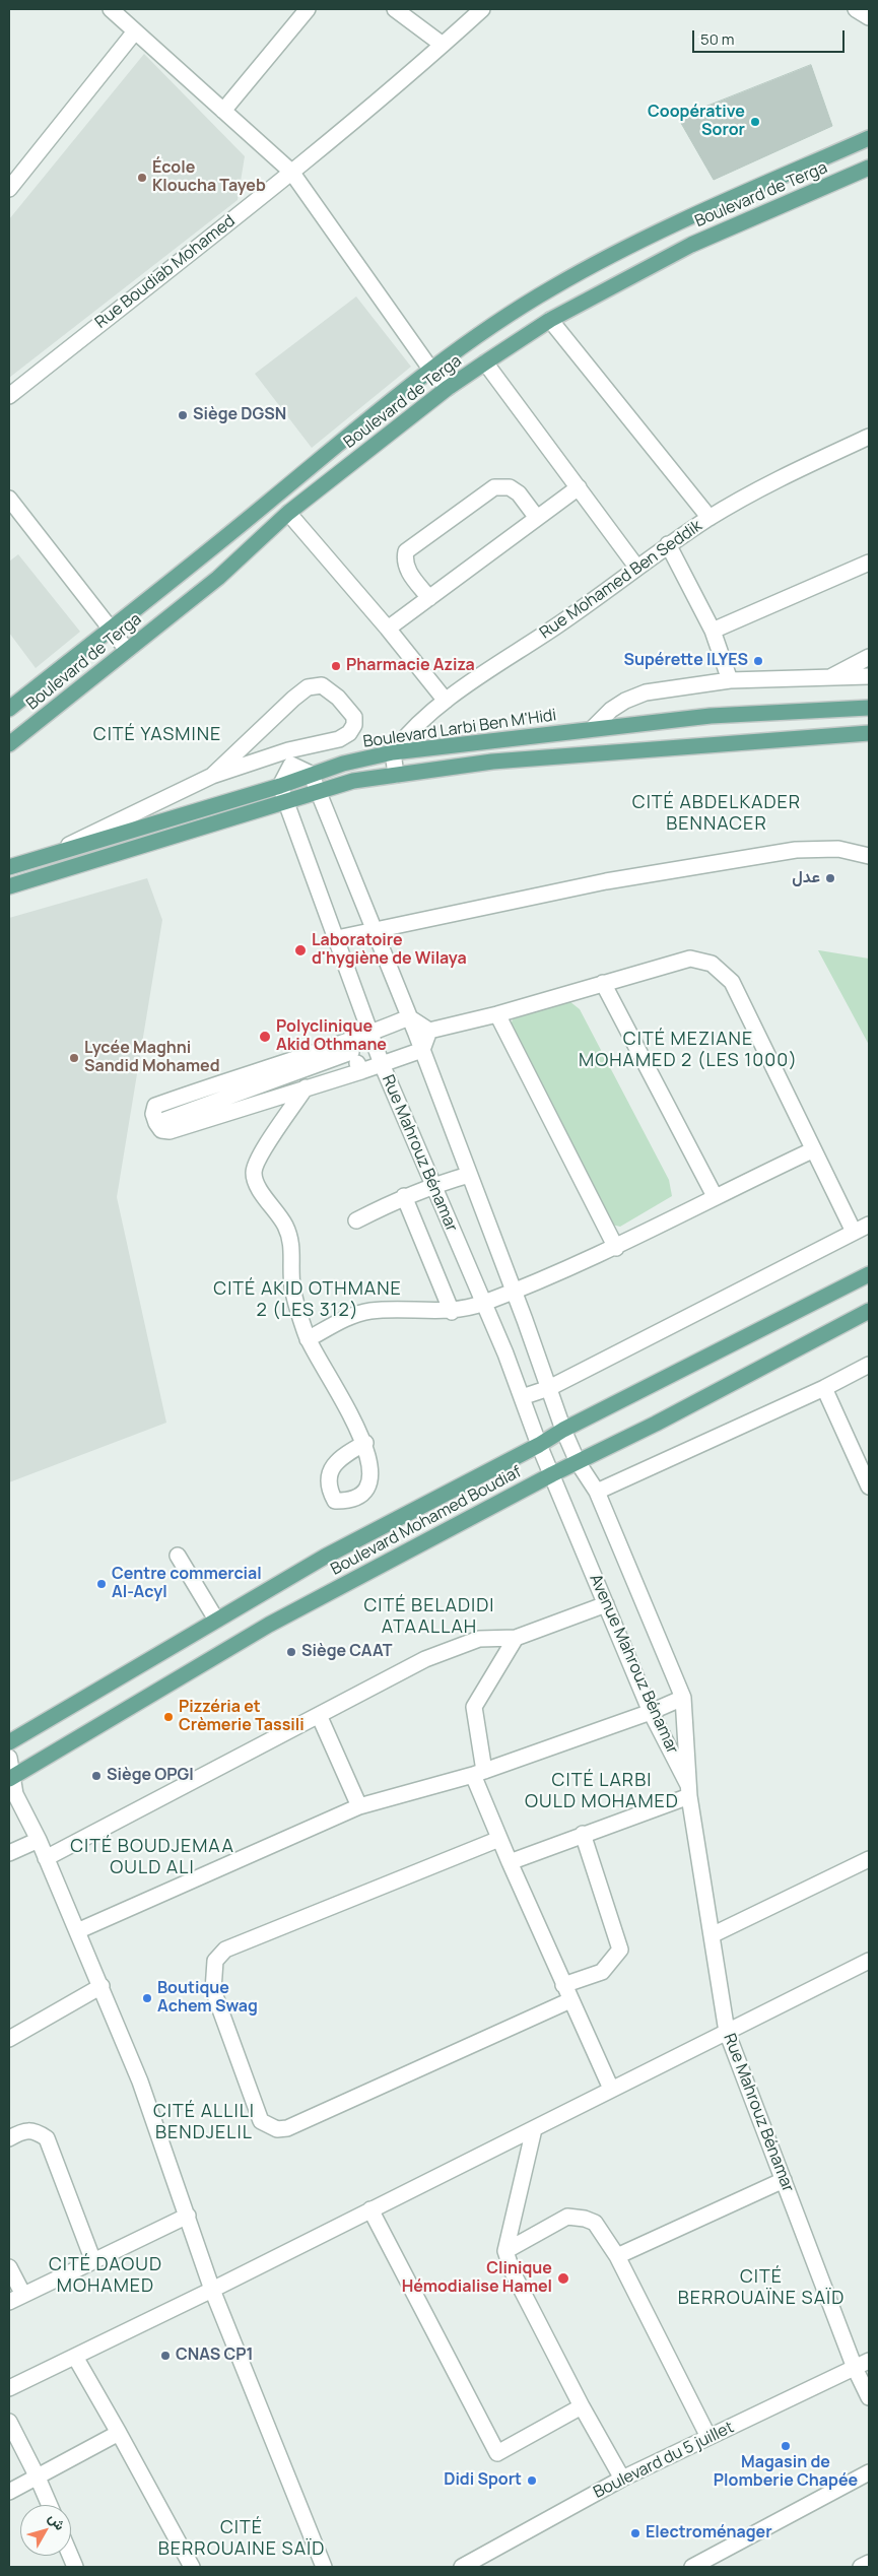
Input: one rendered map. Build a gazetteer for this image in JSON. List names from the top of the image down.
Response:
{
  "streets": {
    "main road": ["Boulevard de Terga", "Boulevard Larbi Ben M'Hidi", "Boulevard Mohamed Boudiaf"],
    "street": [
      "Rue Boudiab Mohamed",
      "Rue Mohamed Ben Seddik",
      "Rue Mahrouz Bénamar",
      "Avenue Mahrouz Bénamar",
      "Boulevard du 5 juillet"
    ]
  },
  "crossings": [
    ["Rue Mohamed Ben Seddik", "Boulevard Larbi Ben M'Hidi"],
    ["Boulevard Larbi Ben M'Hidi", "Rue Mahrouz Bénamar"],
    ["Rue Mahrouz Bénamar", "Boulevard Mohamed Boudiaf"],
    ["Rue Mahrouz Bénamar", "Avenue Mahrouz Bénamar"],
    ["Rue Mahrouz Bénamar", "Boulevard du 5 juillet"],
    ["Boulevard Mohamed Boudiaf", "Avenue Mahrouz Bénamar"]
  ],
  "districts": [
    "CITÉ YASMINE",
    "CITÉ ABDELKADER BENNACER",
    "CITÉ MEZIANE MOHAMED 2 (LES 1000)",
    "CITÉ AKID OTHMANE 2 (LES 312)",
    "CITÉ BELADIDI ATAALLAH",
    "CITÉ LARBI OULD MOHAMED",
    "CITÉ BOUDJEMAA OULD ALI",
    "CITÉ ALLILI BENDJELIL",
    "CITÉ DAOUD MOHAMED",
    "CITÉ BERROUAÏNE SAÏD",
    "CITÉ BERROUAINE SAÏD"
  ],
  "places": [
    "Coopérative Soror",
    "École Kloucha Tayeb",
    "Siège DGSN",
    "Supérette ILYES",
    "Pharmacie Aziza",
    "عدل",
    "Laboratoire d'hygiène de Wilaya",
    "Polyclinique Akid Othmane",
    "Lycée Maghni Sandid Mohamed",
    "Centre commercial Al-Acyl",
    "Siège CAAT",
    "Pizzéria et Crèmerie Tassili",
    "Siège OPGI",
    "Boutique Achem Swag",
    "Clinique Hémodialise Hamel",
    "CNAS CP1",
    "Magasin de Plomberie Chapée",
    "Didi Sport",
    "Electroménager"
  ],
  "scale_bar": "50 m",
  "north": "top right"
}
